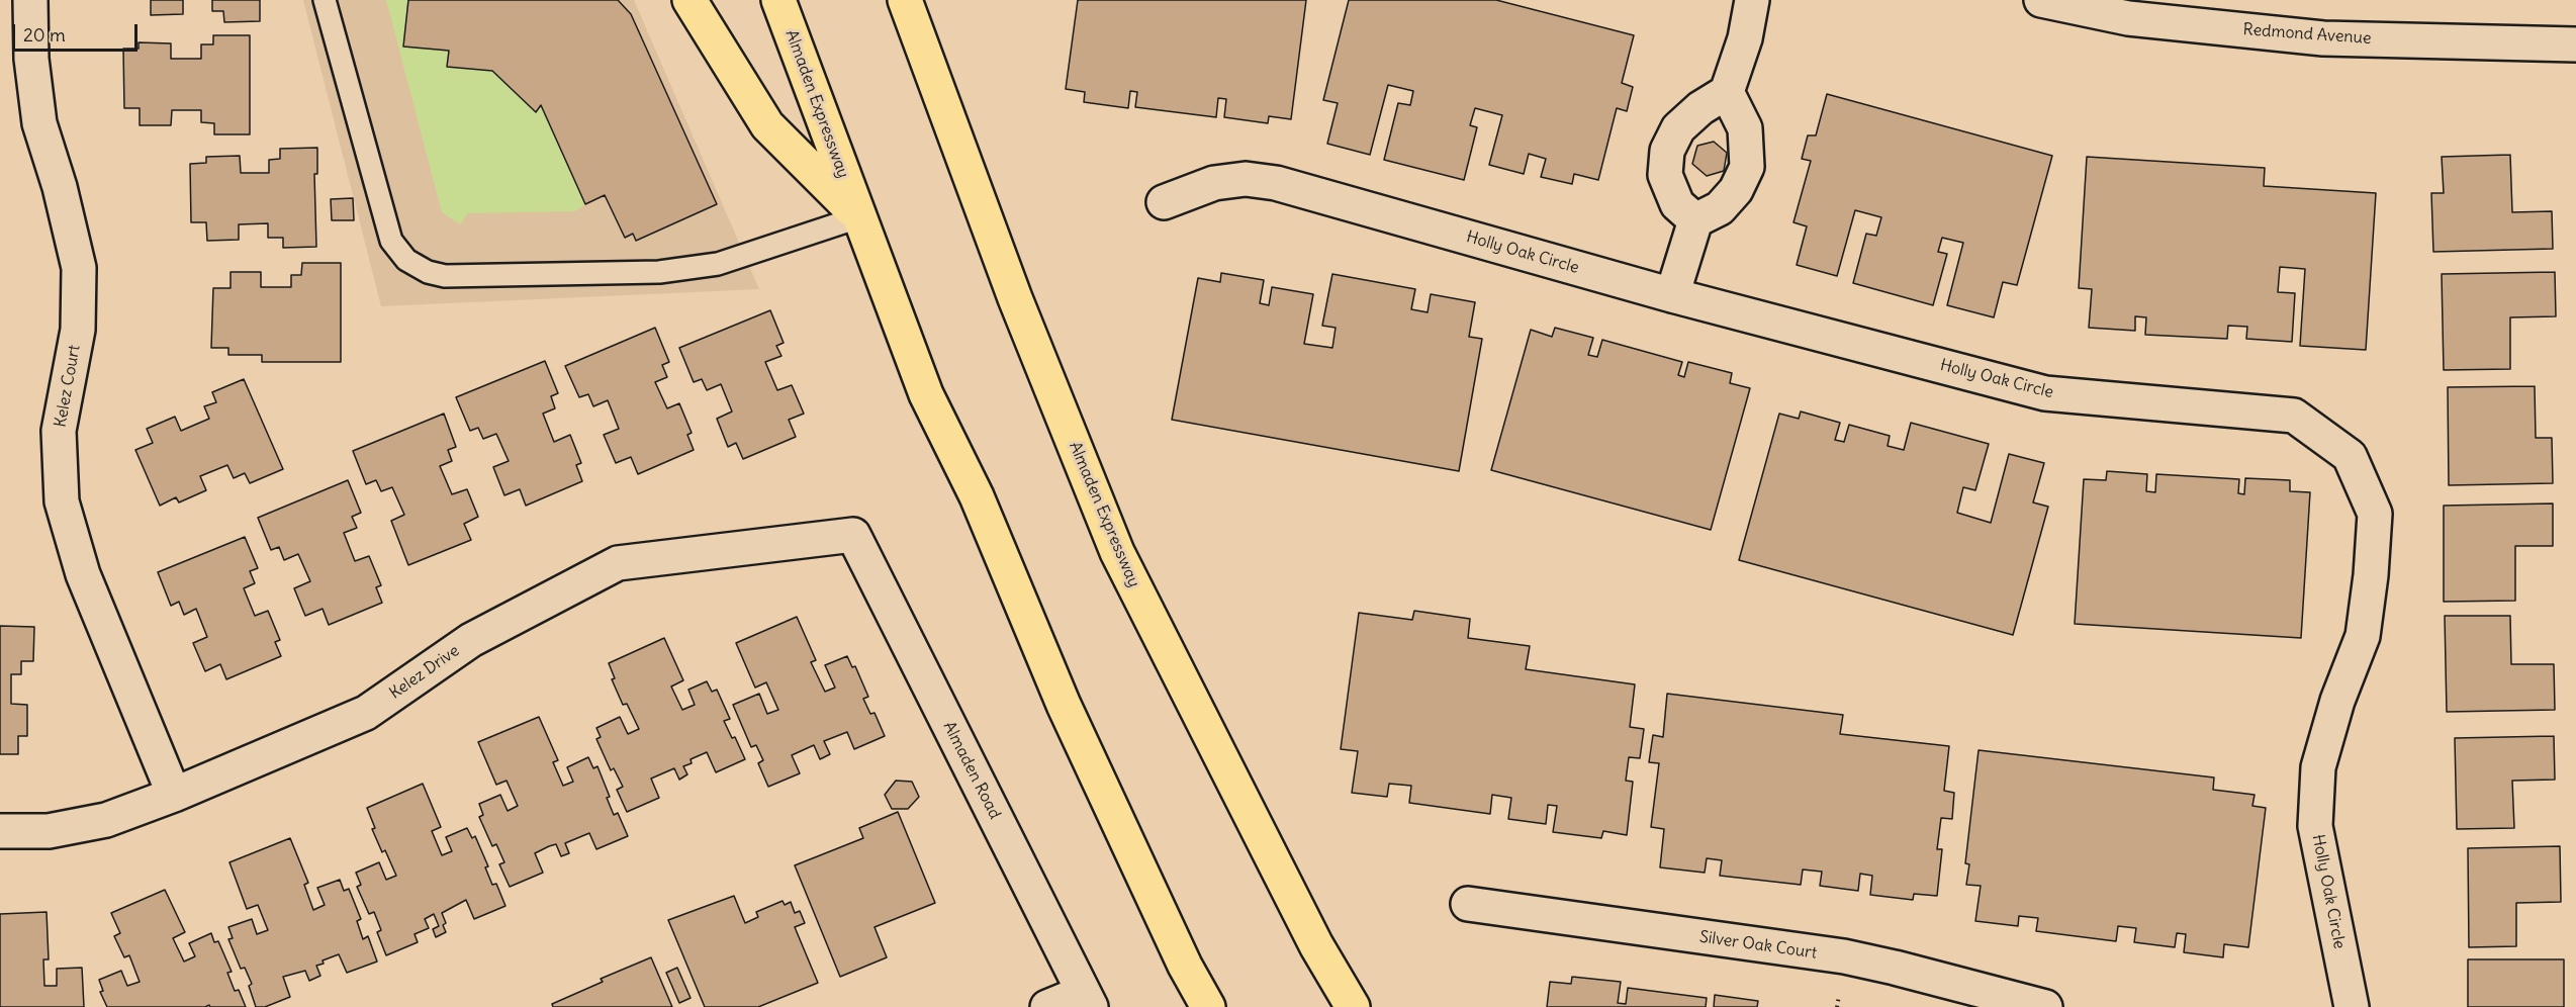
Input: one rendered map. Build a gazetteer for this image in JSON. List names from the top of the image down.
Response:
{
  "streets": {
    "main road": ["Almaden Expressway"],
    "street": [
      "Redmond Avenue",
      "Holly Oak Circle",
      "Kelez Court",
      "Kelez Drive",
      "Almaden Road",
      "Silver Oak Court"
    ]
  },
  "crossings": [
    ["Kelez Court", "Kelez Drive"],
    ["Kelez Drive", "Almaden Road"]
  ],
  "scale_bar": "20 m"
}
